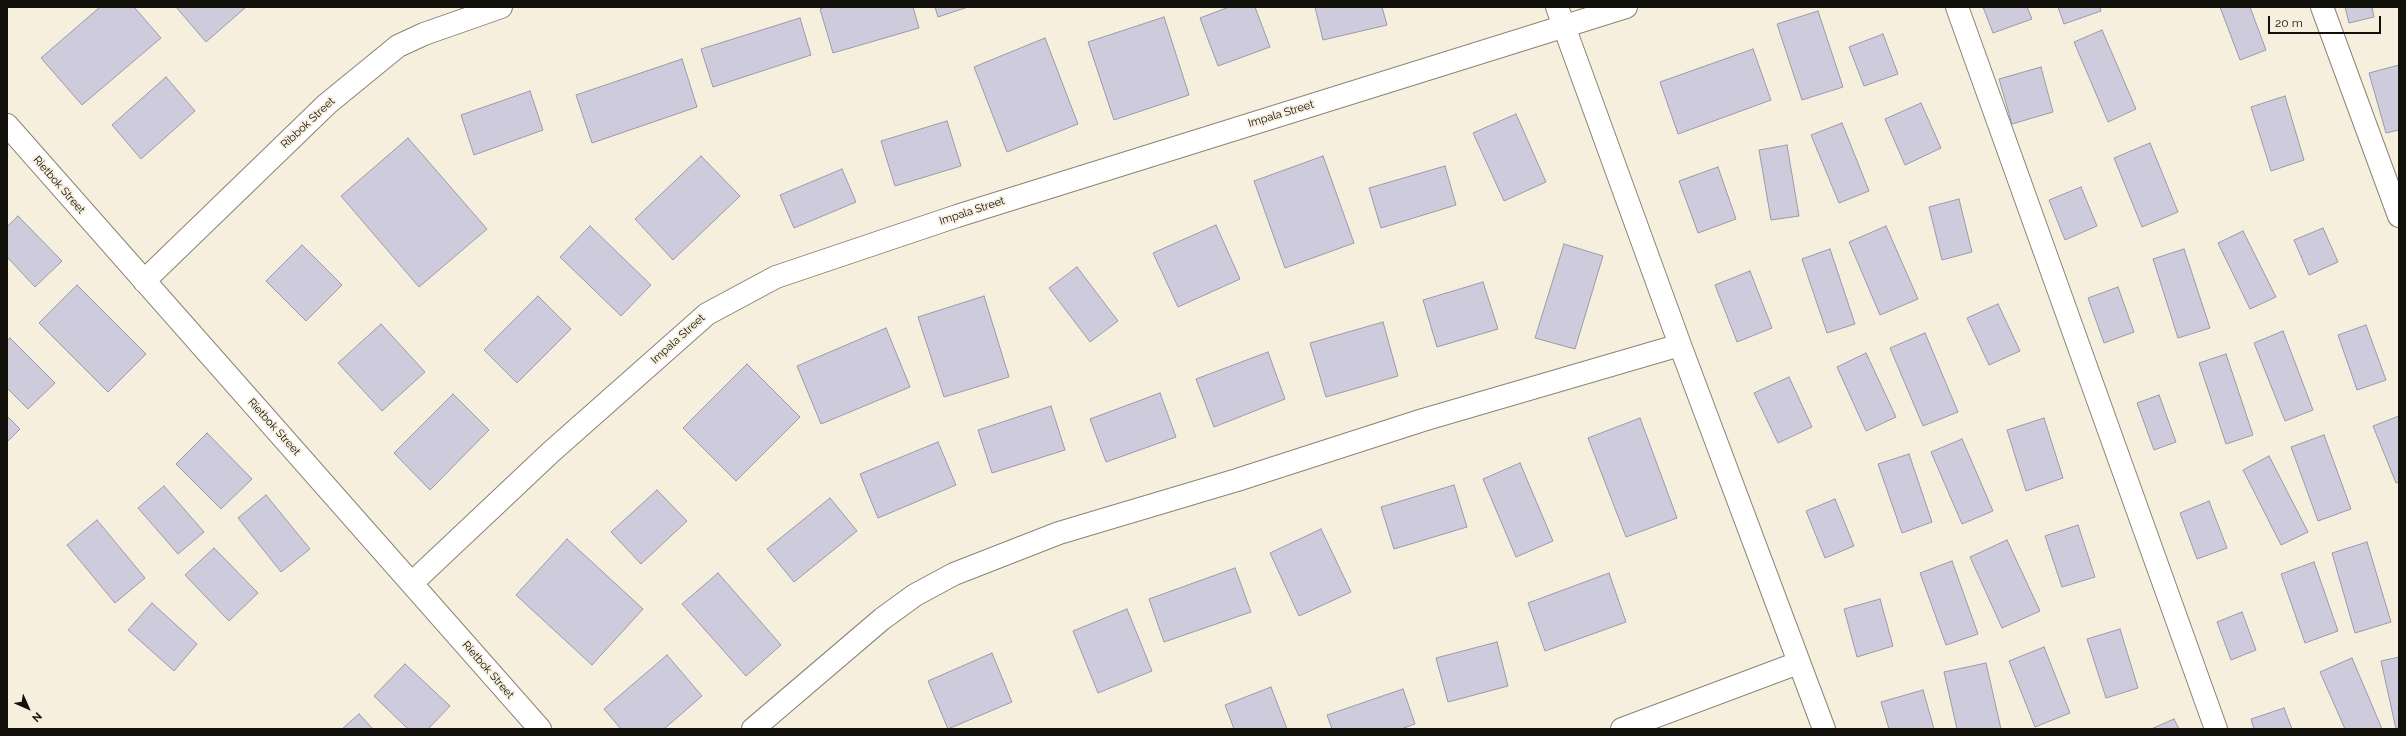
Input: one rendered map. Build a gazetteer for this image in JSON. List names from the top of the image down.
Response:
{
  "streets": {
    "street": ["Impala Street", "Ribbok Street", "Rietbok Street"]
  },
  "crossings": [
    ["Impala Street", "Rietbok Street"],
    ["Ribbok Street", "Rietbok Street"]
  ],
  "scale_bar": "20 m",
  "north": "bottom right"
}
